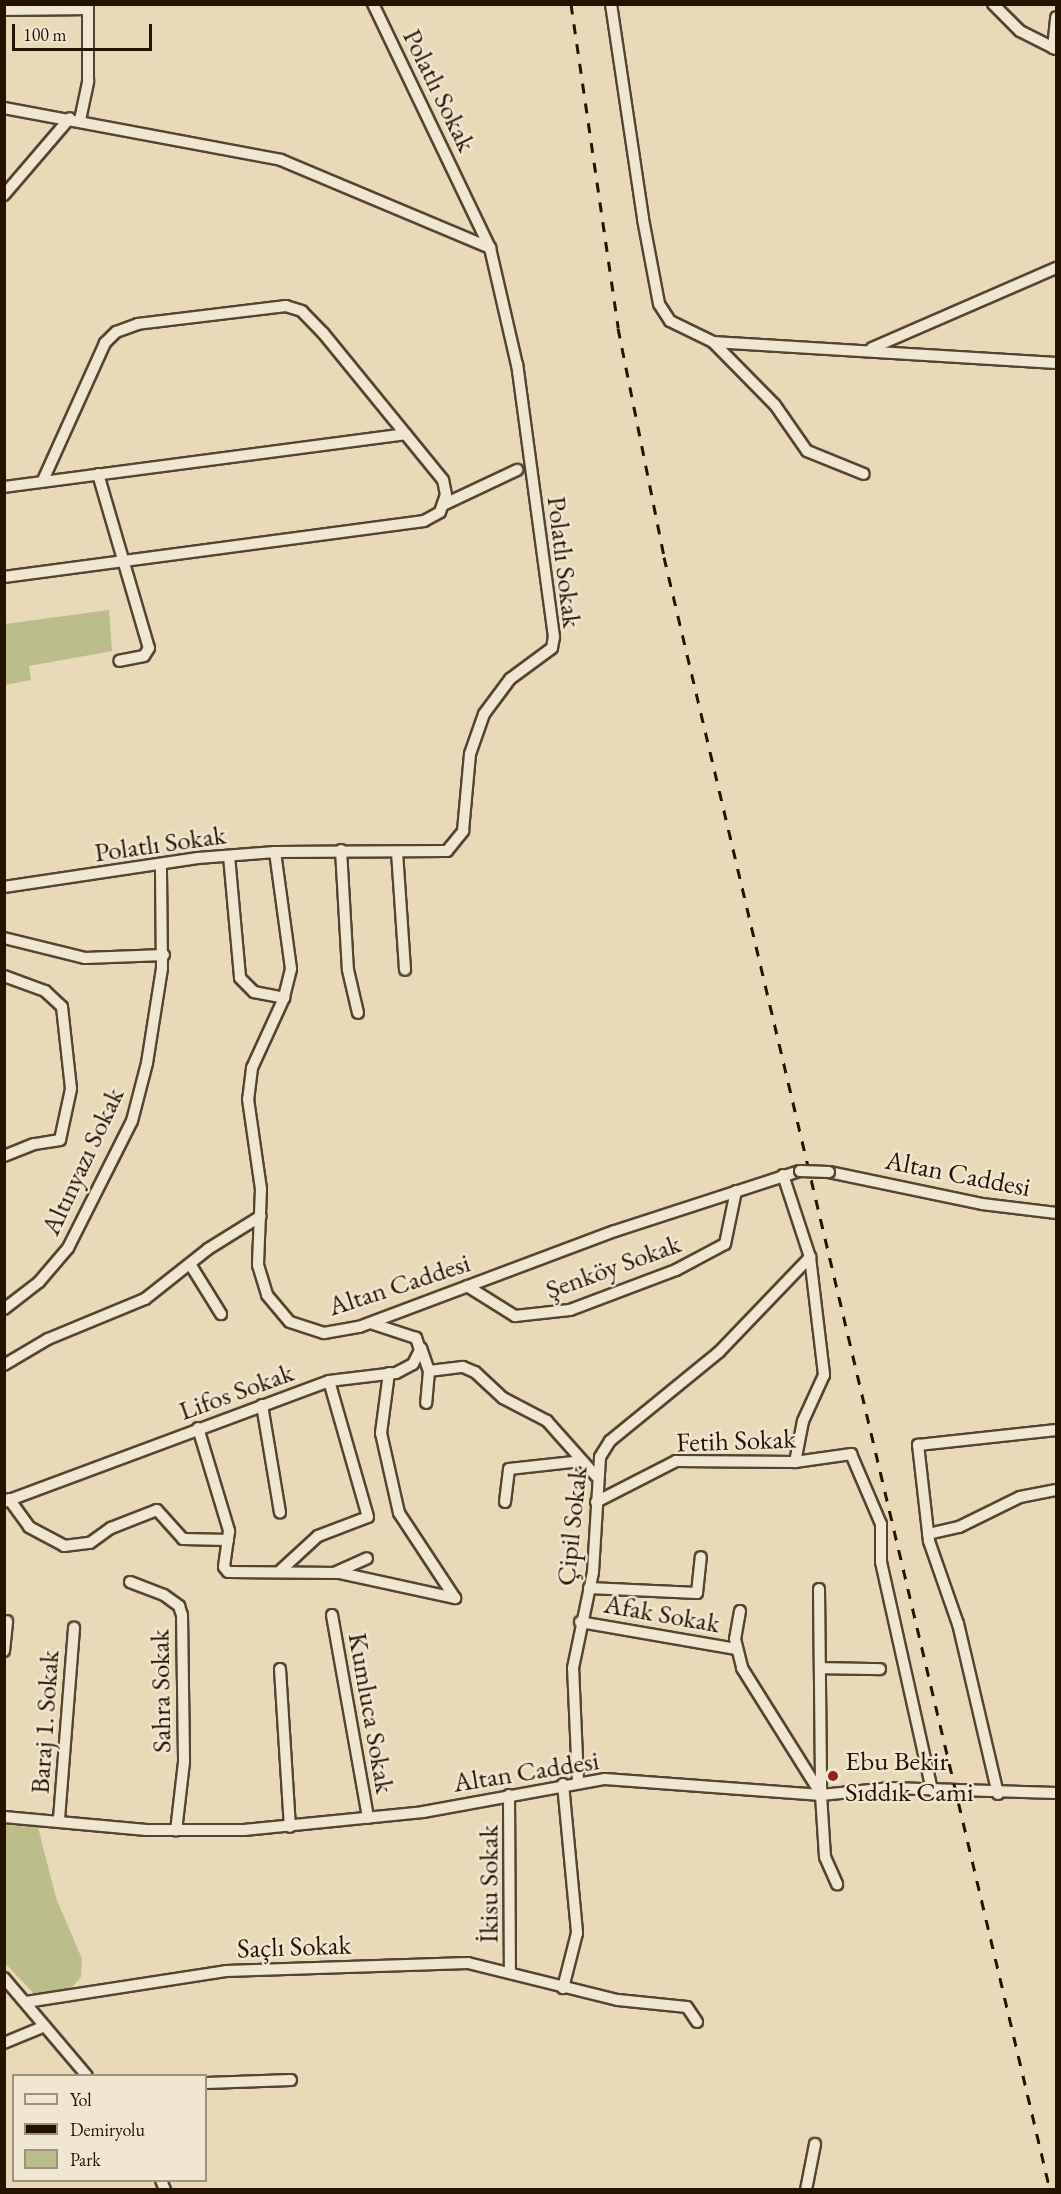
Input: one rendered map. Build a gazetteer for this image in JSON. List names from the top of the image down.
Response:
{
  "streets": {
    "street": [
      "Polatlı Sokak",
      "Altınyazı Sokak",
      "Altan Caddesi",
      "Şenköy Sokak",
      "Lifos Sokak",
      "Fetih Sokak",
      "Çipil Sokak",
      "Afak Sokak",
      "Sahra Sokak",
      "Kumluca Sokak",
      "Baraj 1. Sokak",
      "İkisu Sokak",
      "Saçlı Sokak"
    ]
  },
  "crossings": [
    ["Polatlı Sokak", "Altınyazı Sokak"],
    ["Polatlı Sokak", "Altan Caddesi"],
    ["Altan Caddesi", "Şenköy Sokak"],
    ["Altan Caddesi", "Fetih Sokak"],
    ["Altan Caddesi", "Çipil Sokak"],
    ["Altan Caddesi", "Sahra Sokak"],
    ["Altan Caddesi", "Kumluca Sokak"],
    ["Altan Caddesi", "Baraj 1. Sokak"],
    ["Altan Caddesi", "İkisu Sokak"],
    ["Fetih Sokak", "Çipil Sokak"],
    ["Çipil Sokak", "Afak Sokak"],
    ["İkisu Sokak", "Saçlı Sokak"]
  ],
  "places": ["Ebu Bekir Sıddık Cami"],
  "legend": ["Yol", "Demiryolu", "Park"],
  "scale_bar": "100 m"
}
